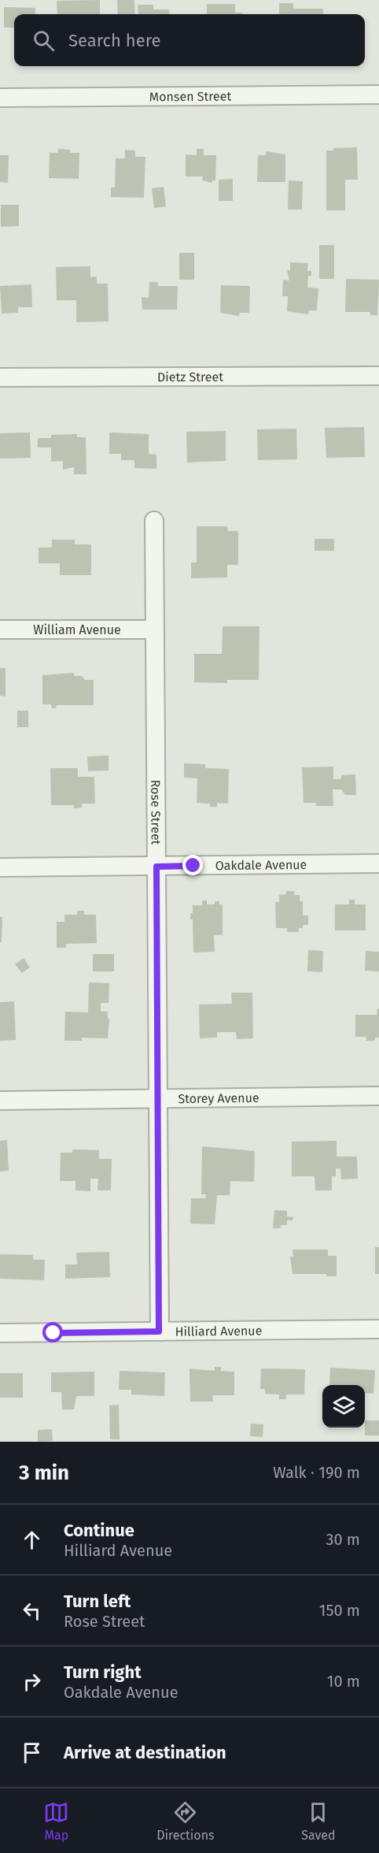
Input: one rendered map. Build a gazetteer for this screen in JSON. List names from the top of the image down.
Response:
{
  "streets": {
    "street": [
      "Monsen Street",
      "Dietz Street",
      "William Avenue",
      "Rose Street",
      "Oakdale Avenue",
      "Storey Avenue",
      "Hilliard Avenue"
    ]
  },
  "crossings": [
    ["William Avenue", "Rose Street"],
    ["Rose Street", "Oakdale Avenue"],
    ["Rose Street", "Storey Avenue"],
    ["Rose Street", "Hilliard Avenue"]
  ],
  "page": {
    "search": "Search here",
    "heading": ["3 min", "Walk · 190 m"],
    "list": [
      ["Continue", "Hilliard Avenue", "30 m"],
      ["Turn left", "Rose Street", "150 m"],
      ["Turn right", "Oakdale Avenue", "10 m"],
      "Arrive at destination"
    ],
    "nav": ["Map", "Directions", "Saved"]
  }
}
